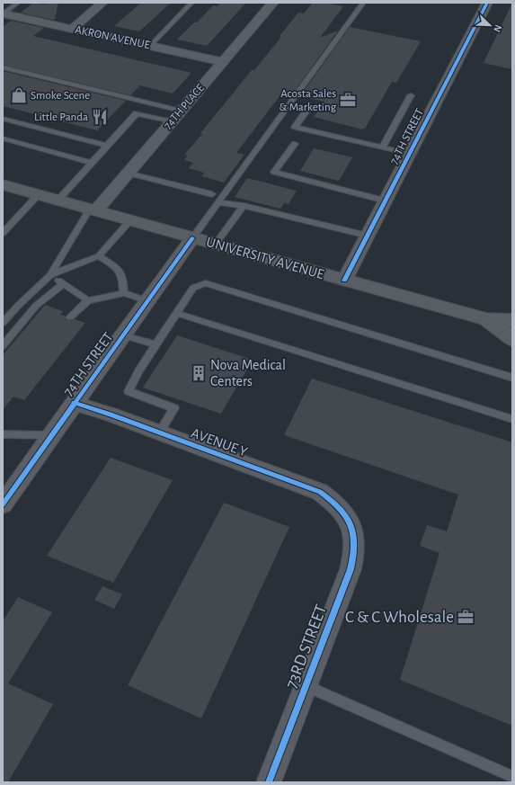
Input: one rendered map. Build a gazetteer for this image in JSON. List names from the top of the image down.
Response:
{
  "streets": {
    "main road": ["UNIVERSITY AVENUE"],
    "street": [
      "AKRON AVENUE",
      "74TH PLACE",
      "74TH STREET",
      "AVENUE Y",
      "73RD STREET"
    ]
  },
  "crossings": [
    ["AKRON AVENUE", "74TH PLACE"],
    ["74TH PLACE", "UNIVERSITY AVENUE"],
    ["74TH STREET", "UNIVERSITY AVENUE"],
    ["74TH STREET", "AVENUE Y"],
    ["AVENUE Y", "73RD STREET"]
  ],
  "places": {
    "shop": ["Smoke Scene"],
    "office": ["Acosta Sales & Marketing", "C & C Wholesale"],
    "restaurant": ["Little Panda"],
    "building": ["Nova Medical Centers"]
  },
  "north": "bottom right"
}
